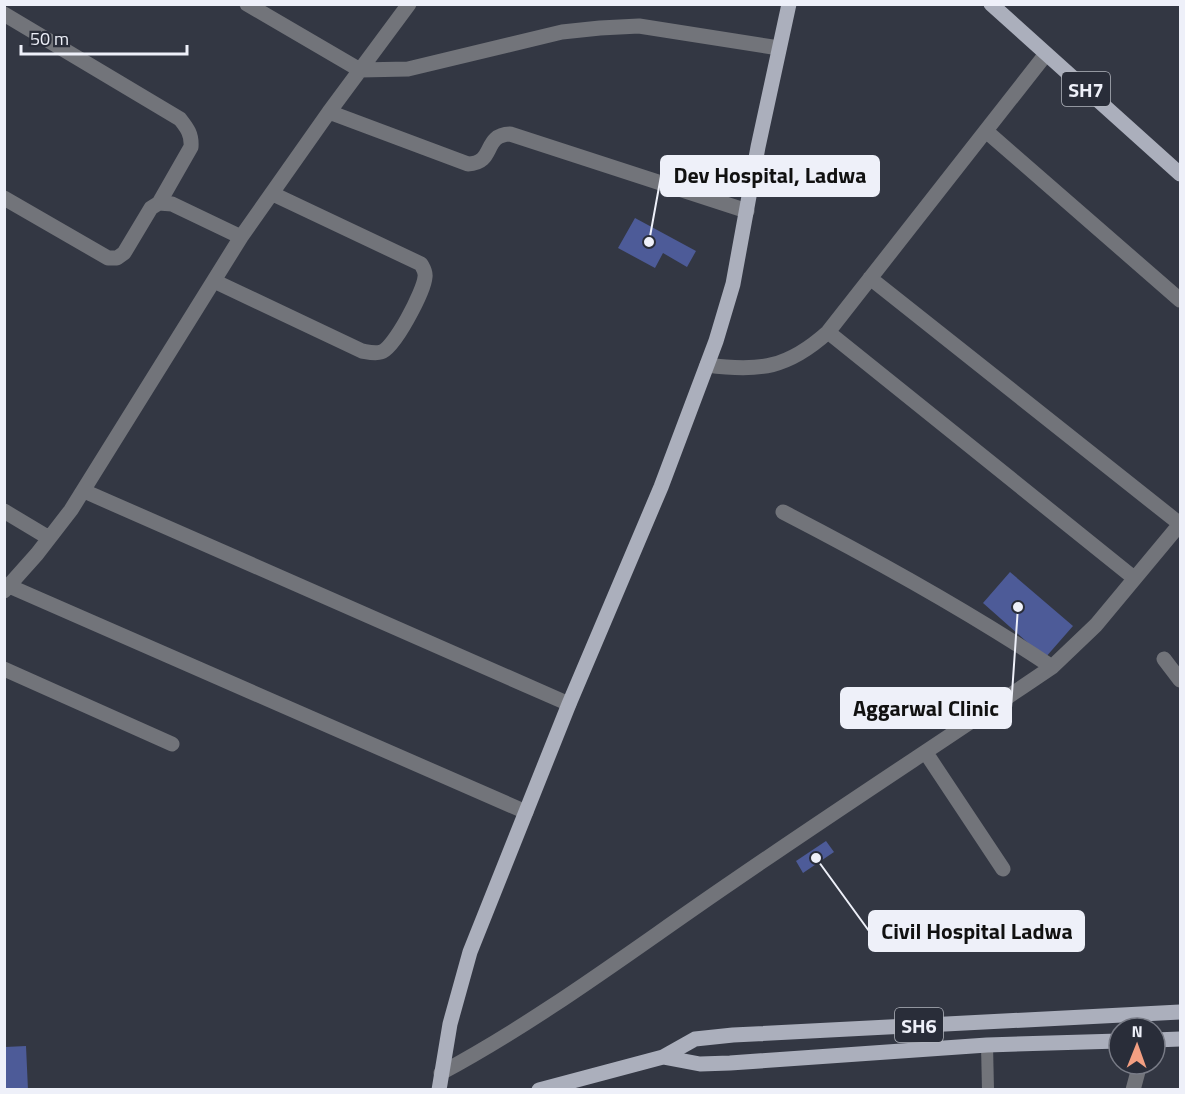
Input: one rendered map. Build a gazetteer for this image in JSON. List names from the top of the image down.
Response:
{
  "streets": {
    "main road": ["SH7", "SH6"]
  },
  "places": ["Dev Hospital, Ladwa", "Aggarwal Clinic", "Civil Hospital Ladwa"],
  "scale_bar": "50 m",
  "north": "top"
}
